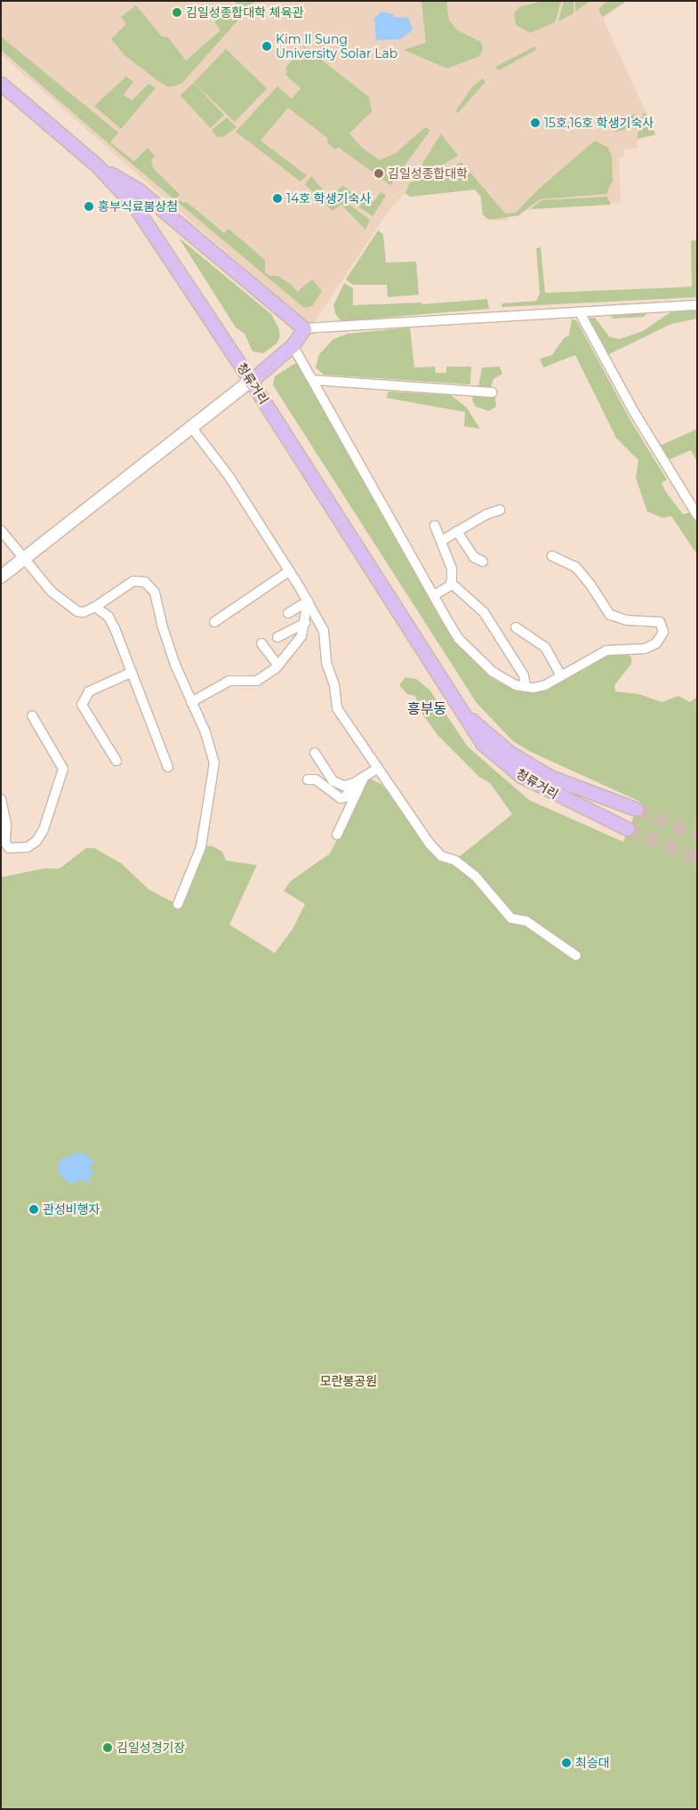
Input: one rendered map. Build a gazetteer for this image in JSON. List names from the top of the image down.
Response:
{
  "streets": {
    "main road": ["청류거리"]
  },
  "districts": ["흥부동"],
  "parks": ["모란봉공원"],
  "places": [
    "김일성종합대학 체육관",
    "Kim Il Sung University Solar Lab",
    "15호,16호 학생기숙사",
    "김일성종합대학",
    "14호 학생기숙사",
    "홍부식료붐상첨",
    "관성비행자",
    "김일성경기장",
    "최승대"
  ]
}
